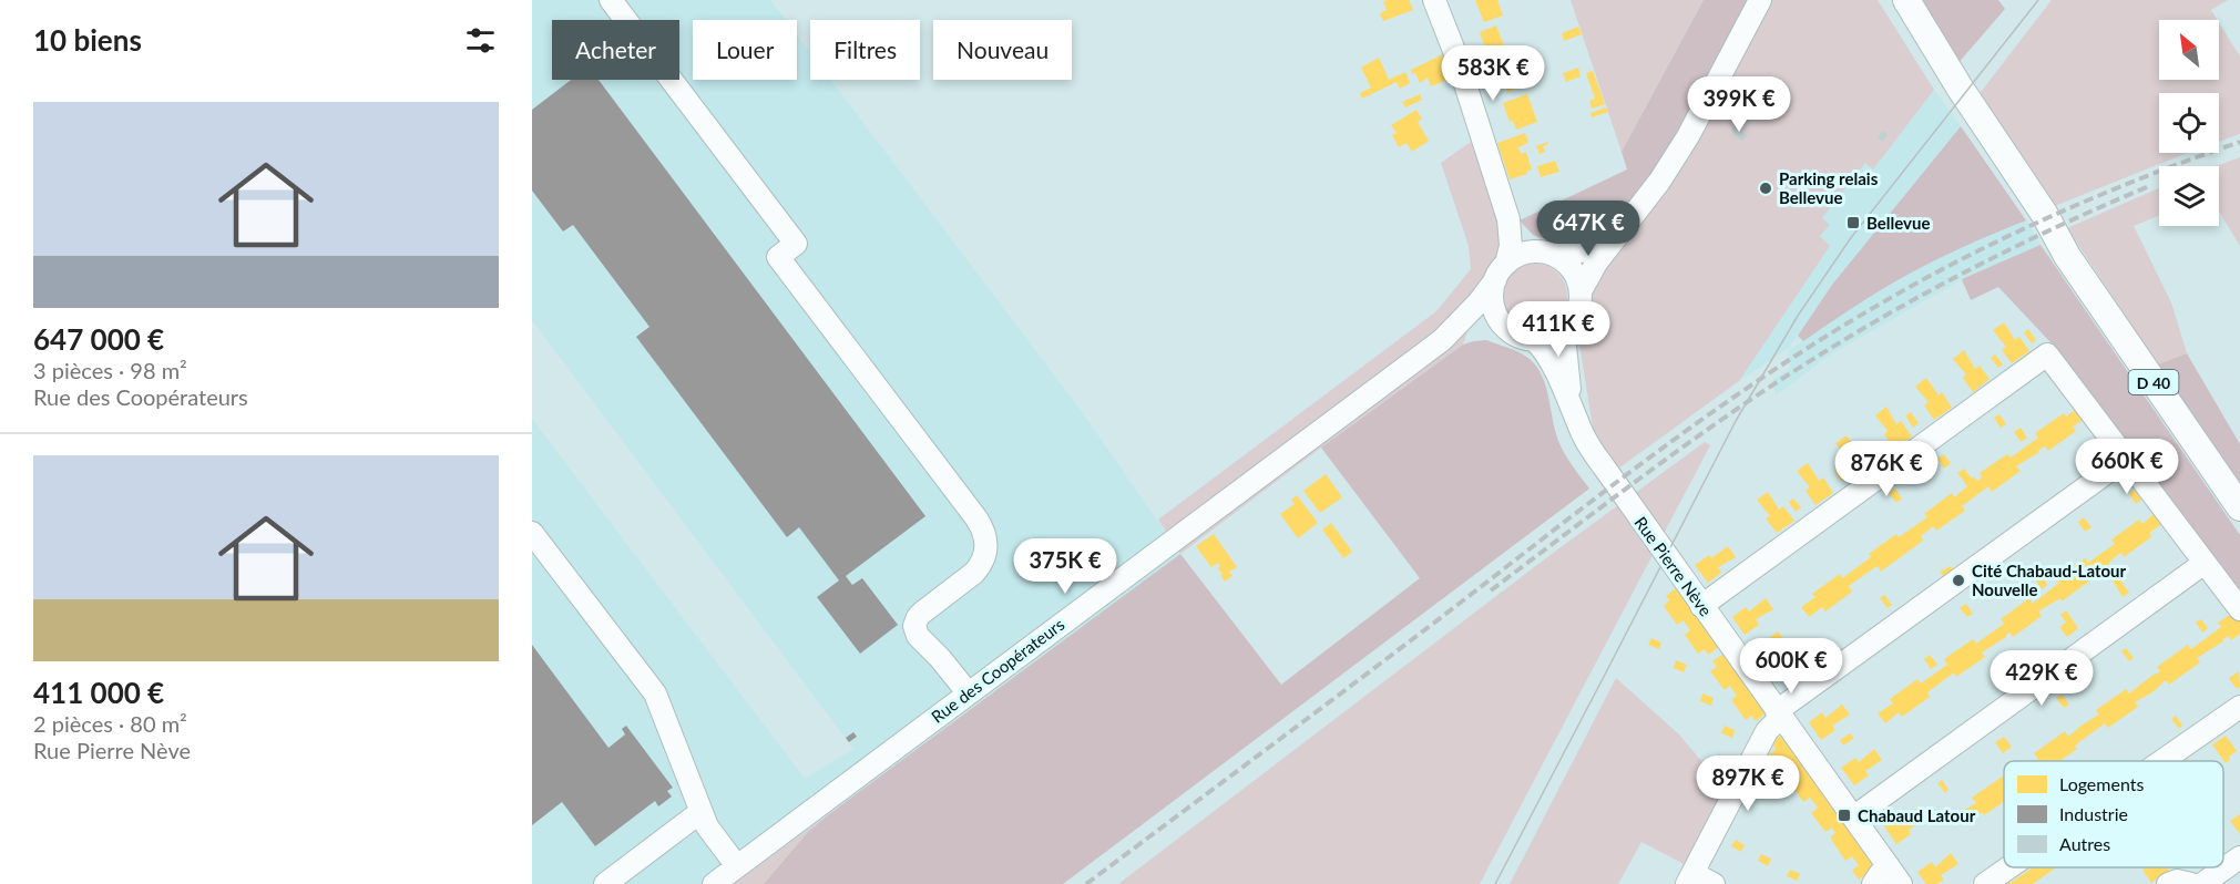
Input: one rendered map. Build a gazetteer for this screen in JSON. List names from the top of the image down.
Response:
{
  "streets": {
    "main road": ["D 40"],
    "street": ["Rue Pierre Nève", "Rue des Coopérateurs"]
  },
  "crossings": [
    ["Rue Pierre Nève", "Rue des Coopérateurs"]
  ],
  "places": {
    "other": ["Parking relais Bellevue", "Cité Chabaud-Latour Nouvelle"],
    "transit": ["Bellevue", "Chabaud Latour"]
  },
  "legend": ["Logements", "Industrie", "Autres"],
  "north": "top left",
  "page": {
    "heading": "10 biens",
    "chip": [
      "Acheter",
      "Louer",
      "Filtres",
      "Nouveau"
    ],
    "price": [
      "583K €",
      "399K €",
      "647K €",
      "411K €",
      "660K €",
      "876K €",
      "375K €",
      "600K €",
      "429K €",
      "897K €"
    ],
    "list": [
      {
        "name": "647 000 €",
        "note": "3 pièces · 98 m² · Rue des Coopérateurs"
      },
      {
        "name": "411 000 €",
        "note": "2 pièces · 80 m² · Rue Pierre Nève"
      }
    ]
  }
}
